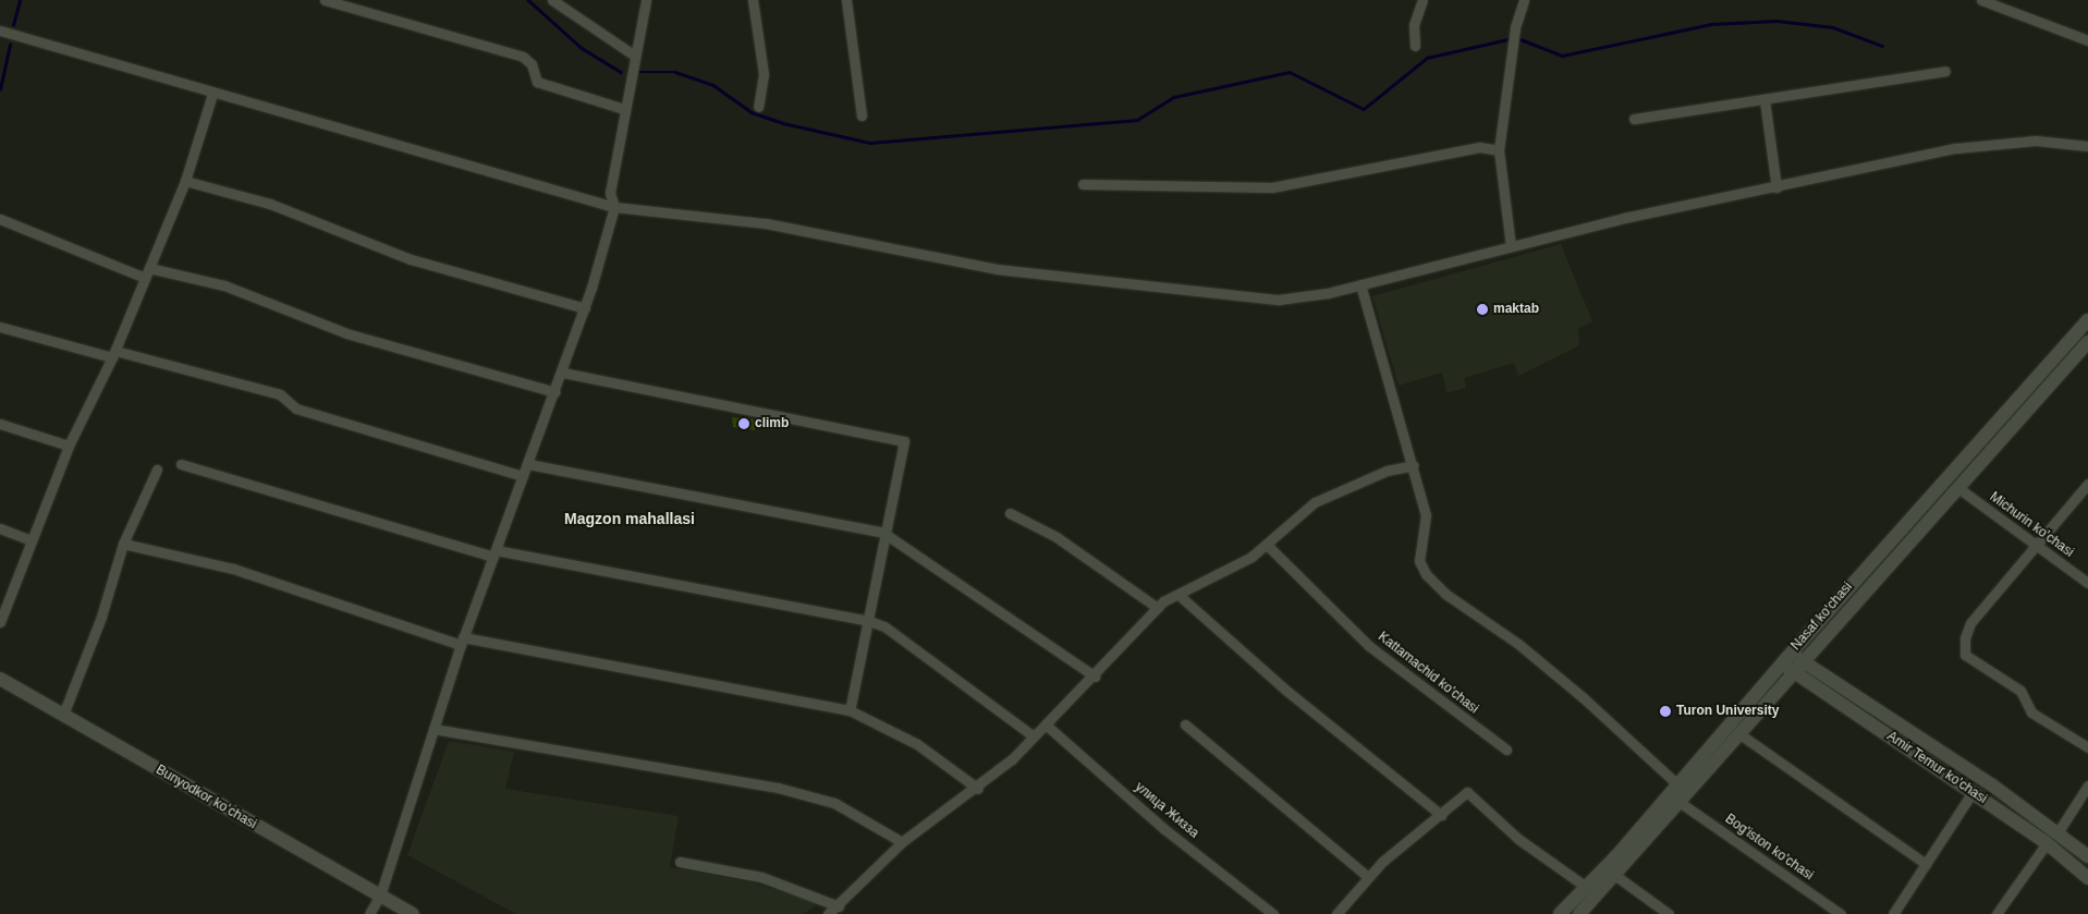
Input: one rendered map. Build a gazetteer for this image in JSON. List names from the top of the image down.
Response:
{
  "streets": {
    "main road": ["Nasaf ko‘chasi", "Amir Temur ko'chasi", "Bunyodkor koʻchasi"],
    "street": [
      "Michurin ko'chasi",
      "Kattamachid ko'chasi",
      "улица Жизза",
      "Bog'iston ko'chasi"
    ]
  },
  "crossings": [
    ["Michurin ko'chasi", "Nasaf ko‘chasi"],
    ["Nasaf ko‘chasi", "Amir Temur ko'chasi"],
    ["Nasaf ko‘chasi", "Bog'iston ko'chasi"]
  ],
  "districts": ["Magzon mahallasi"],
  "places": ["maktab", "climb", "Turon University"]
}
